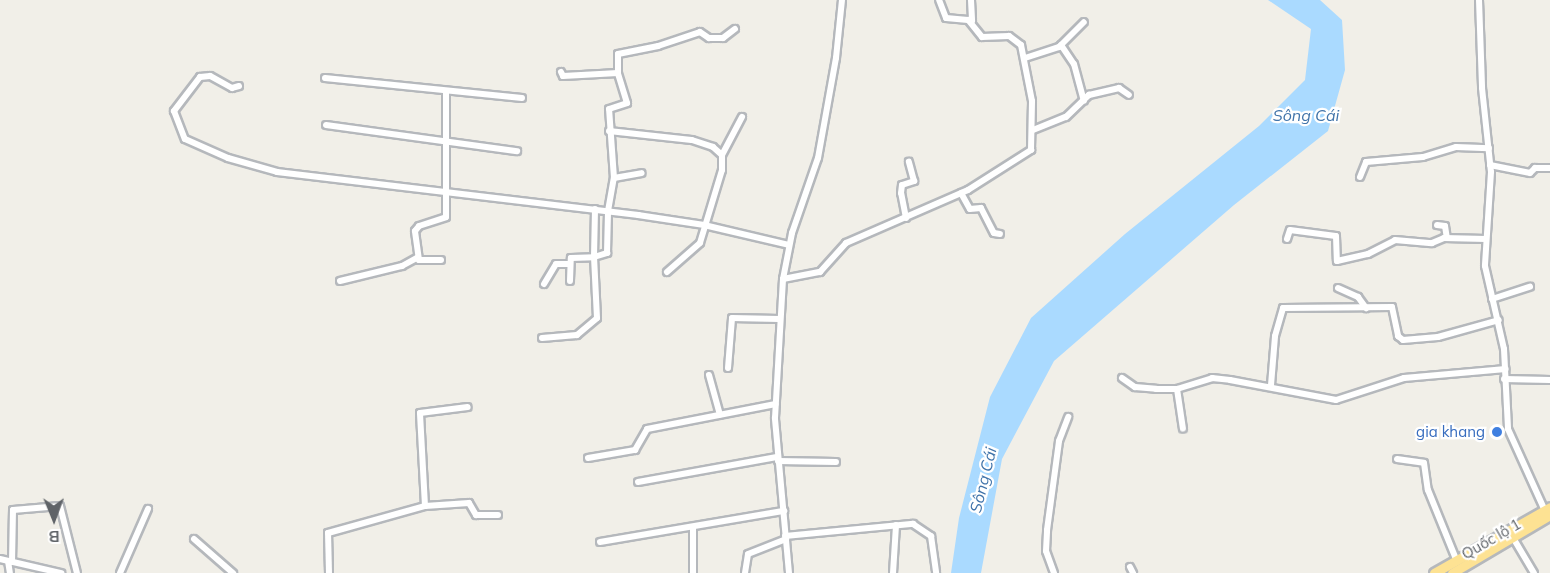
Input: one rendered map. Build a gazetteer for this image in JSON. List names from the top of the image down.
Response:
{
  "streets": {
    "highway": ["Quốc lộ 1"]
  },
  "water": ["Sông Cái"],
  "places": ["gia khang"],
  "north": "bottom"
}
